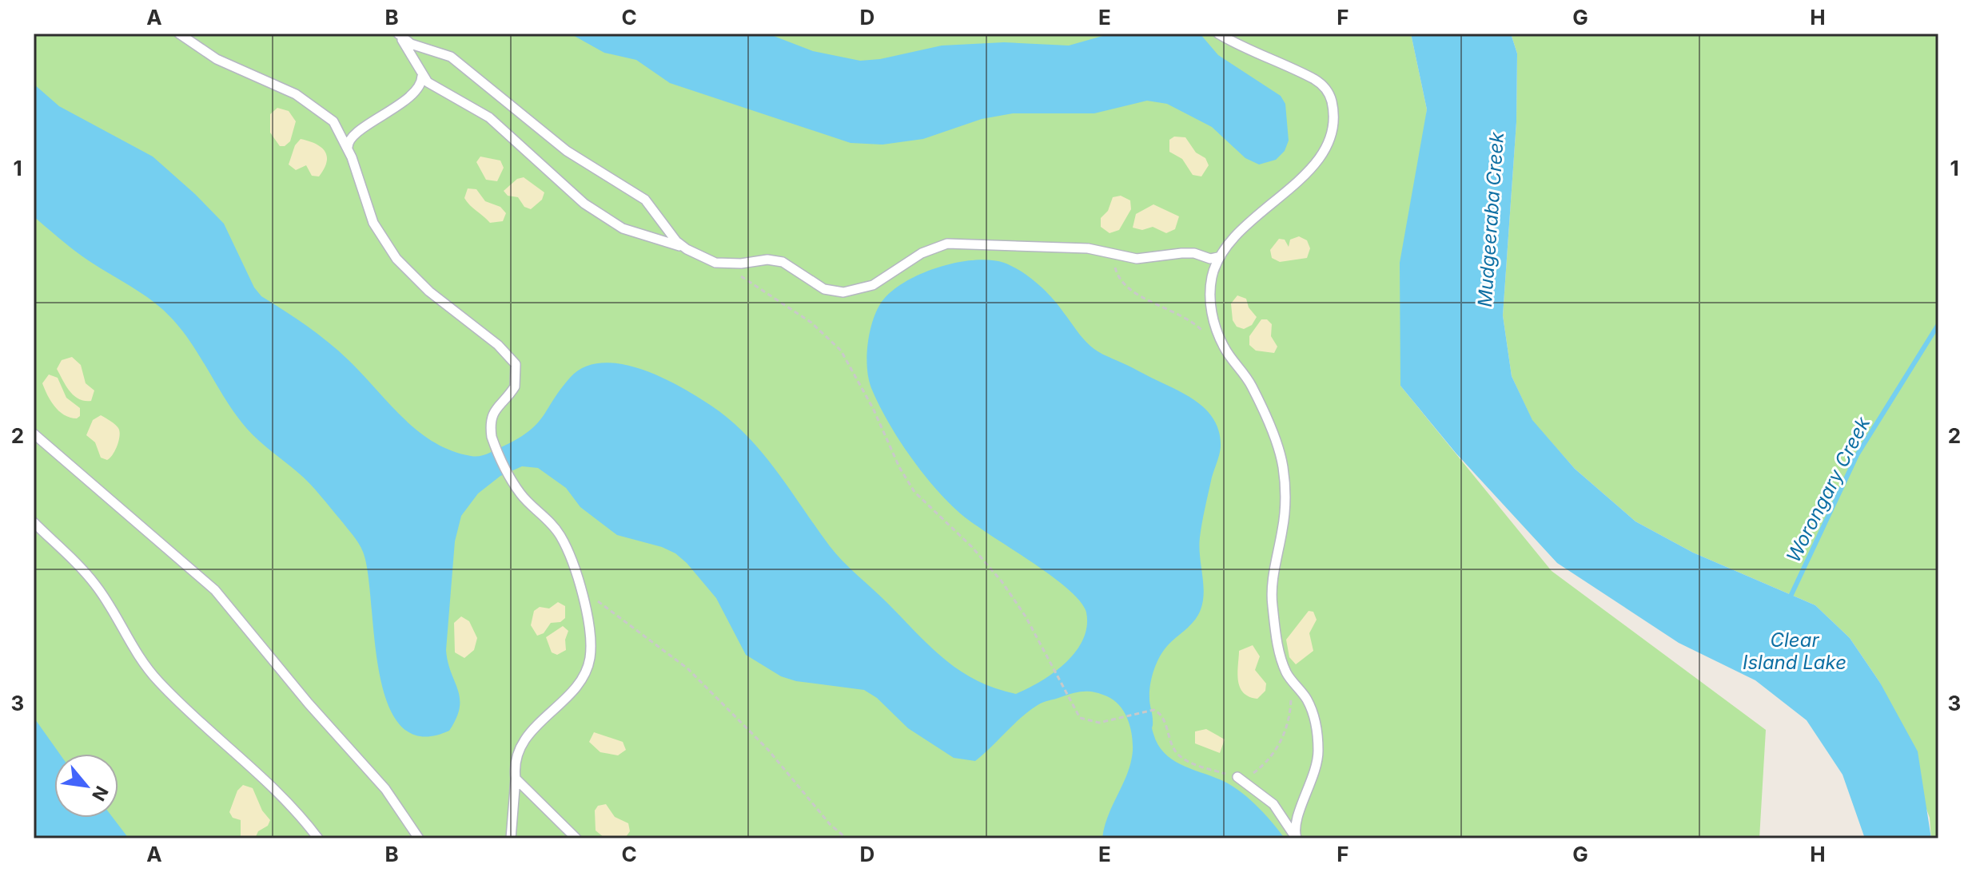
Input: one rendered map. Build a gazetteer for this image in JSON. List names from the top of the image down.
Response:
{
  "water": ["Mudgeeraba Creek", "Worongary Creek", "Clear Island Lake"],
  "north": "bottom right",
  "grid": {
    "columns": [
      "A",
      "B",
      "C",
      "D",
      "E",
      "F",
      "G",
      "H"
    ],
    "rows": ["1", "2", "3"]
  }
}
